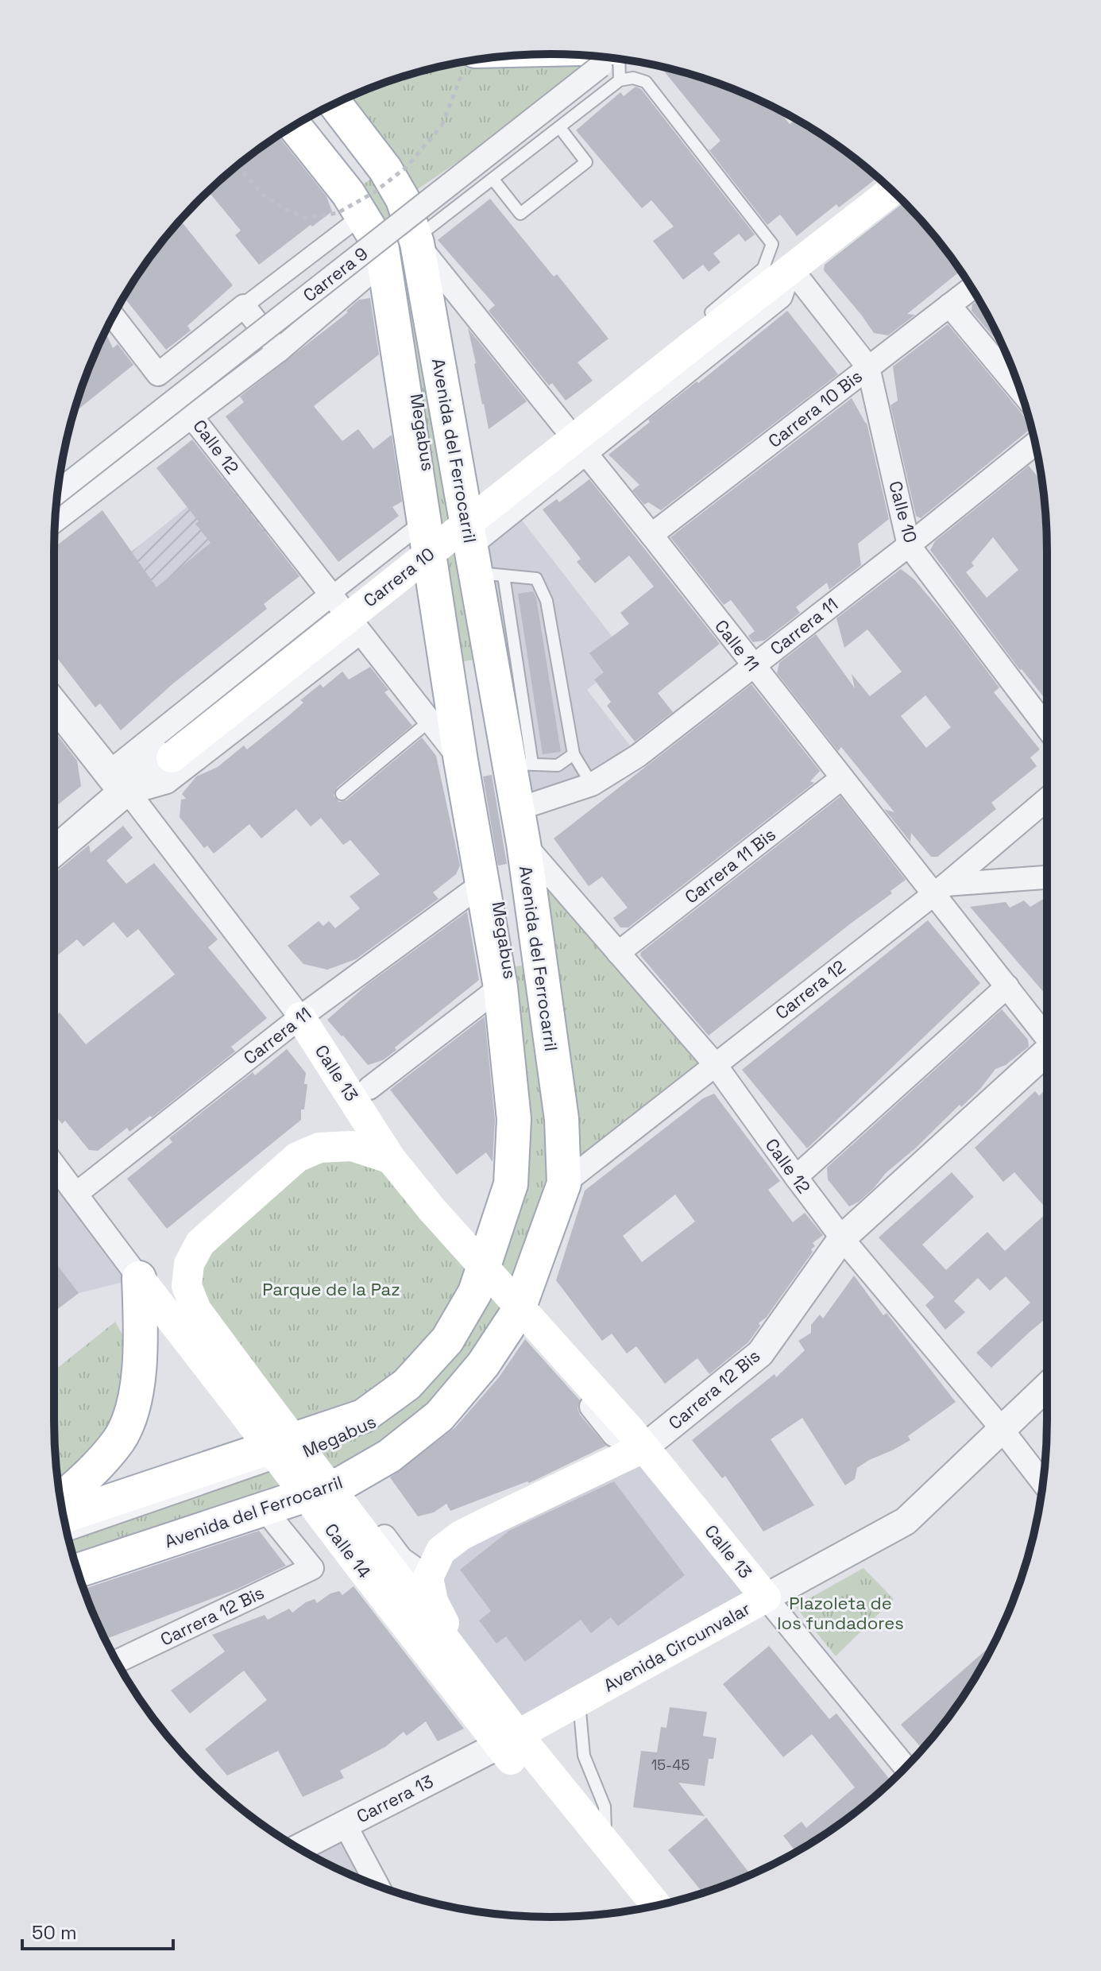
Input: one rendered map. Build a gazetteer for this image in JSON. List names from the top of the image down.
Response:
{
  "streets": {
    "main road": [
      "Avenida del Ferrocarril",
      "Carrera 10",
      "Calle 13",
      "Carrera 12 Bis",
      "Calle 14",
      "Avenida Circunvalar"
    ],
    "street": [
      "Carrera 9",
      "Carrera 10 Bis",
      "Calle 12",
      "Calle 10",
      "Carrera 11",
      "Calle 11",
      "Carrera 11 Bis",
      "Carrera 12",
      "Carrera 13"
    ],
    "lane": ["Megabus"]
  },
  "crossings": [
    ["Carrera 10 Bis", "Calle 10"],
    ["Carrera 10 Bis", "Calle 11"],
    ["Megabus", "Calle 12"],
    ["Megabus", "Avenida del Ferrocarril"],
    ["Megabus", "Carrera 11"],
    ["Megabus", "Calle 11"],
    ["Megabus", "Carrera 12"],
    ["Calle 12", "Avenida del Ferrocarril"],
    ["Calle 12", "Carrera 10"],
    ["Calle 12", "Calle 11"],
    ["Calle 12", "Carrera 11 Bis"],
    ["Calle 12", "Carrera 12"],
    ["Calle 12", "Carrera 12 Bis"],
    ["Calle 12", "Avenida Circunvalar"],
    ["Avenida del Ferrocarril", "Carrera 10"],
    ["Avenida del Ferrocarril", "Carrera 11"],
    ["Avenida del Ferrocarril", "Calle 11"],
    ["Avenida del Ferrocarril", "Carrera 12"],
    ["Avenida del Ferrocarril", "Calle 13"],
    ["Avenida del Ferrocarril", "Carrera 12 Bis"],
    ["Calle 10", "Carrera 10"],
    ["Calle 10", "Carrera 11"],
    ["Carrera 10", "Calle 13"],
    ["Carrera 11", "Calle 11"],
    ["Carrera 11", "Calle 13"],
    ["Carrera 11", "Calle 14"],
    ["Calle 11", "Carrera 11 Bis"],
    ["Calle 11", "Carrera 12"],
    ["Calle 13", "Carrera 12 Bis"],
    ["Calle 13", "Calle 14"],
    ["Calle 13", "Avenida Circunvalar"],
    ["Calle 14", "Avenida Circunvalar"],
    ["Calle 14", "Carrera 13"],
    ["Avenida Circunvalar", "Carrera 13"]
  ],
  "parks": ["Parque de la Paz", "Plazoleta de los fundadores"],
  "house_numbers": ["15-45"],
  "scale_bar": "50 m"
}
